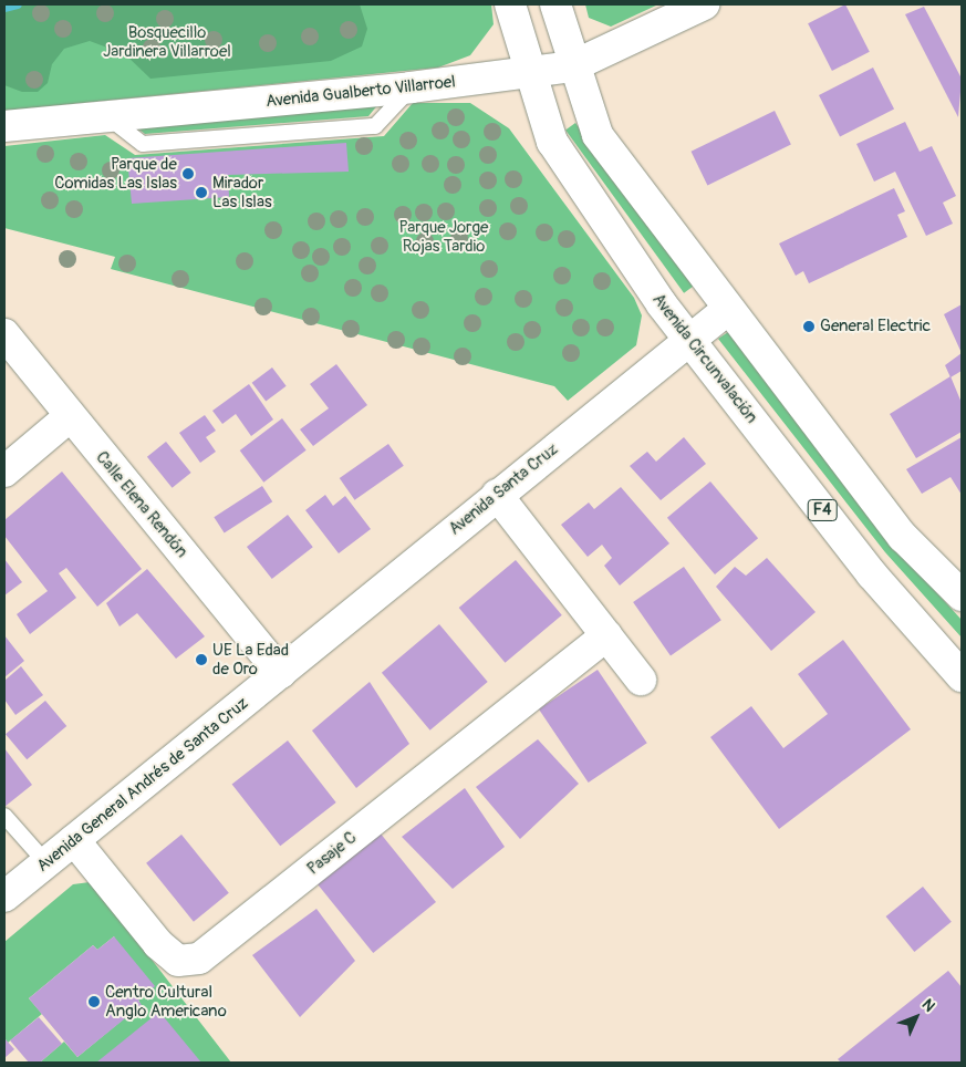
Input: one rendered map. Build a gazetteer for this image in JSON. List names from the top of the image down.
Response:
{
  "streets": {
    "main road": [
      "Avenida Gualberto Villarroel",
      "Avenida Circunvalación",
      "Avenida Santa Cruz",
      "Calle Elena Rendón",
      "F4",
      "Avenida General Andrés de Santa Cruz",
      "Pasaje C"
    ]
  },
  "crossings": [
    ["Avenida Gualberto Villarroel", "Avenida Circunvalación"],
    ["Avenida Circunvalación", "Avenida Santa Cruz"],
    ["Avenida Santa Cruz", "Calle Elena Rendón"],
    ["Avenida Santa Cruz", "Avenida General Andrés de Santa Cruz"],
    ["Calle Elena Rendón", "Avenida General Andrés de Santa Cruz"],
    ["Avenida General Andrés de Santa Cruz", "Pasaje C"]
  ],
  "parks": ["Bosquecillo Jardinera Villarroel", "Parque Jorge Rojas Tardio"],
  "places": [
    "Parque de Comidas Las Islas",
    "Mirador Las Islas",
    "General Electric",
    "UE La Edad de Oro",
    "Centro Cultural Anglo Americano"
  ],
  "north": "top right"
}
